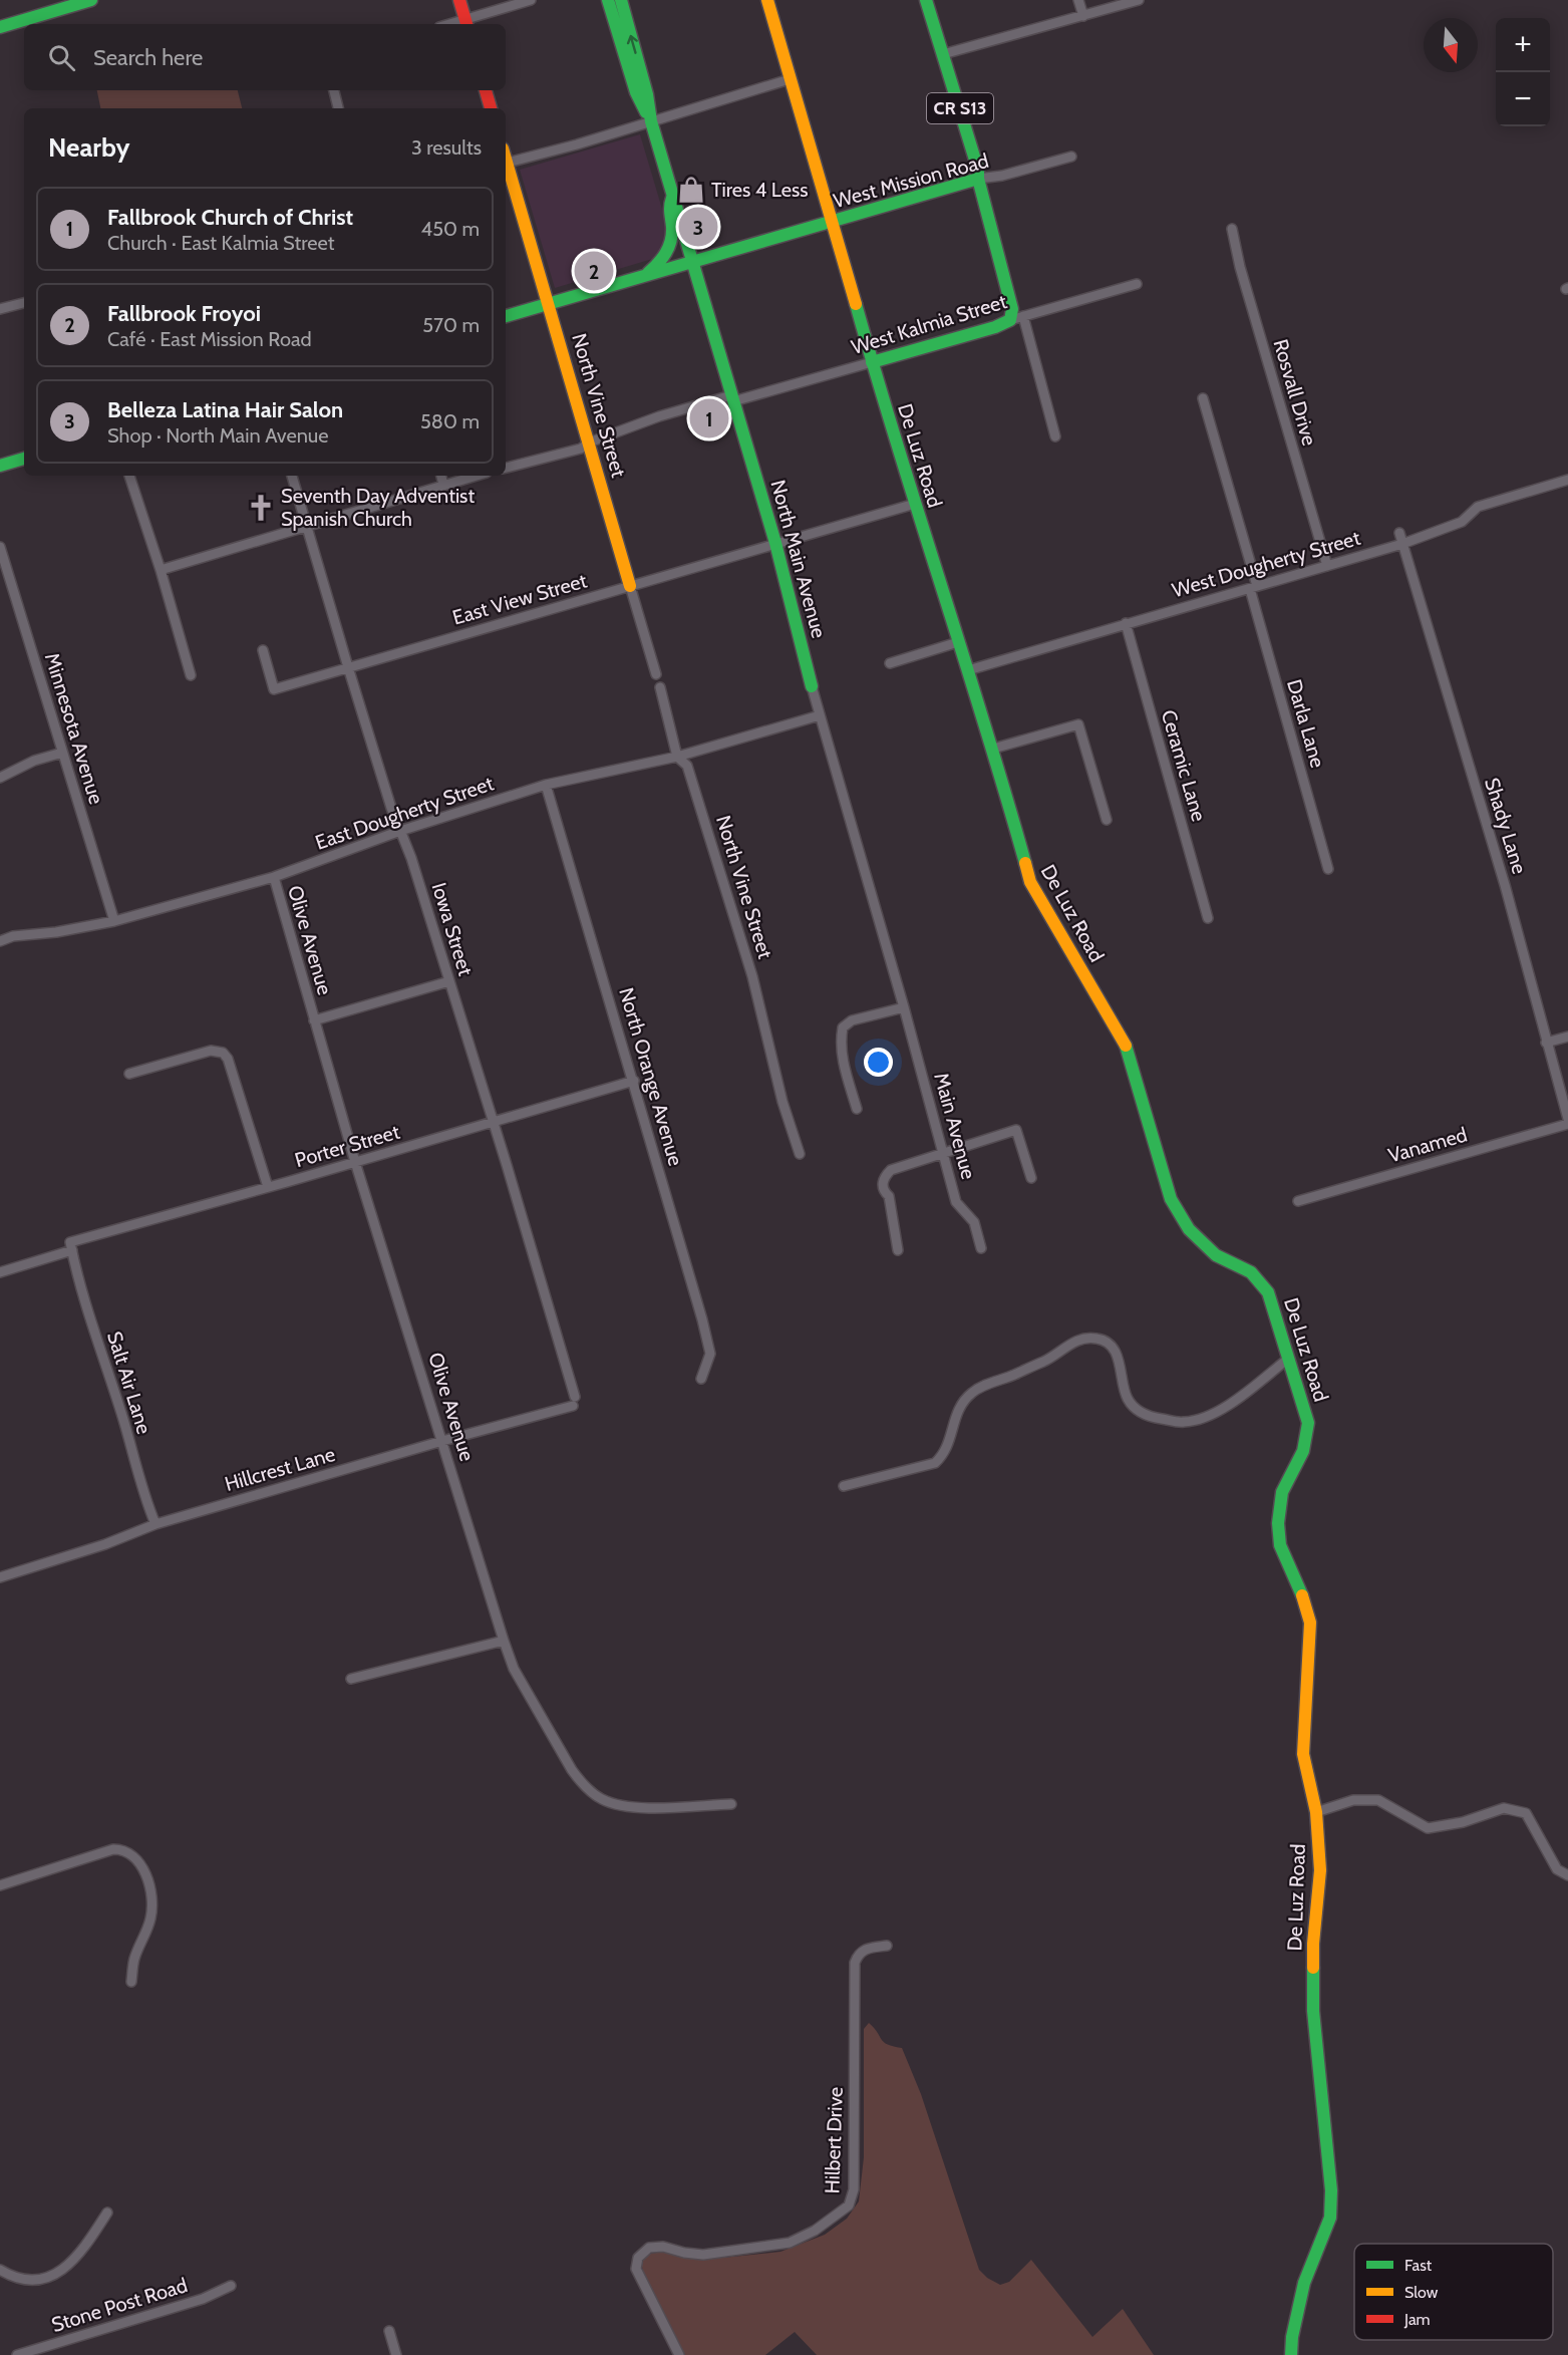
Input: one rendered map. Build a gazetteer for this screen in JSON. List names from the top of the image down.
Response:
{
  "streets": {
    "main road": [
      "CR S13",
      "West Mission Road",
      "West Kalmia Street",
      "North Vine Street",
      "De Luz Road",
      "North Main Avenue"
    ],
    "street": [
      "Rosvall Drive",
      "West Dougherty Street",
      "East View Street",
      "Darla Lane",
      "Minnesota Avenue",
      "Ceramic Lane",
      "East Dougherty Street",
      "Shady Lane",
      "Iowa Street",
      "Olive Avenue",
      "North Orange Avenue",
      "Main Avenue",
      "Vanamed",
      "Porter Street",
      "Salt Air Lane",
      "Hillcrest Lane",
      "Hilbert Drive",
      "Stone Post Road"
    ]
  },
  "crossings": [
    ["CR S13", "West Mission Road"],
    ["West Mission Road", "North Vine Street"],
    ["West Mission Road", "De Luz Road"],
    ["West Mission Road", "North Main Avenue"],
    ["West Kalmia Street", "North Vine Street"],
    ["West Kalmia Street", "De Luz Road"],
    ["West Kalmia Street", "North Main Avenue"],
    ["Rosvall Drive", "West Dougherty Street"],
    ["North Vine Street", "East View Street"],
    ["North Vine Street", "East Dougherty Street"],
    ["De Luz Road", "West Dougherty Street"],
    ["De Luz Road", "East View Street"],
    ["North Main Avenue", "East View Street"],
    ["North Main Avenue", "East Dougherty Street"],
    ["North Main Avenue", "Main Avenue"],
    ["West Dougherty Street", "Darla Lane"],
    ["West Dougherty Street", "Ceramic Lane"],
    ["West Dougherty Street", "Shady Lane"],
    ["East View Street", "Iowa Street"],
    ["Minnesota Avenue", "East Dougherty Street"],
    ["East Dougherty Street", "Iowa Street"],
    ["East Dougherty Street", "Olive Avenue"],
    ["East Dougherty Street", "North Orange Avenue"],
    ["Shady Lane", "Vanamed"],
    ["Iowa Street", "Porter Street"],
    ["Iowa Street", "Hillcrest Lane"],
    ["Olive Avenue", "Porter Street"],
    ["Olive Avenue", "Hillcrest Lane"],
    ["North Orange Avenue", "Porter Street"],
    ["Porter Street", "Salt Air Lane"],
    ["Salt Air Lane", "Hillcrest Lane"]
  ],
  "places": {
    "shop": ["Tires 4 Less"],
    "church": ["Seventh Day Adventist Spanish Church"]
  },
  "legend": ["Fast", "Slow", "Jam"],
  "north": "bottom",
  "page": {
    "map_buttons": ["+", "−"],
    "search": "Search here",
    "heading": ["Nearby", "3 results"],
    "list": [
      {
        "mark": "1",
        "name": "Fallbrook Church of Christ",
        "note": "Church · East Kalmia Street",
        "value": "450 m"
      },
      {
        "mark": "2",
        "name": "Fallbrook Froyoi",
        "note": "Café · East Mission Road",
        "value": "570 m"
      },
      {
        "mark": "3",
        "name": "Belleza Latina Hair Salon",
        "note": "Shop · North Main Avenue",
        "value": "580 m"
      }
    ],
    "pins": ["3", "2", "1"]
  }
}
